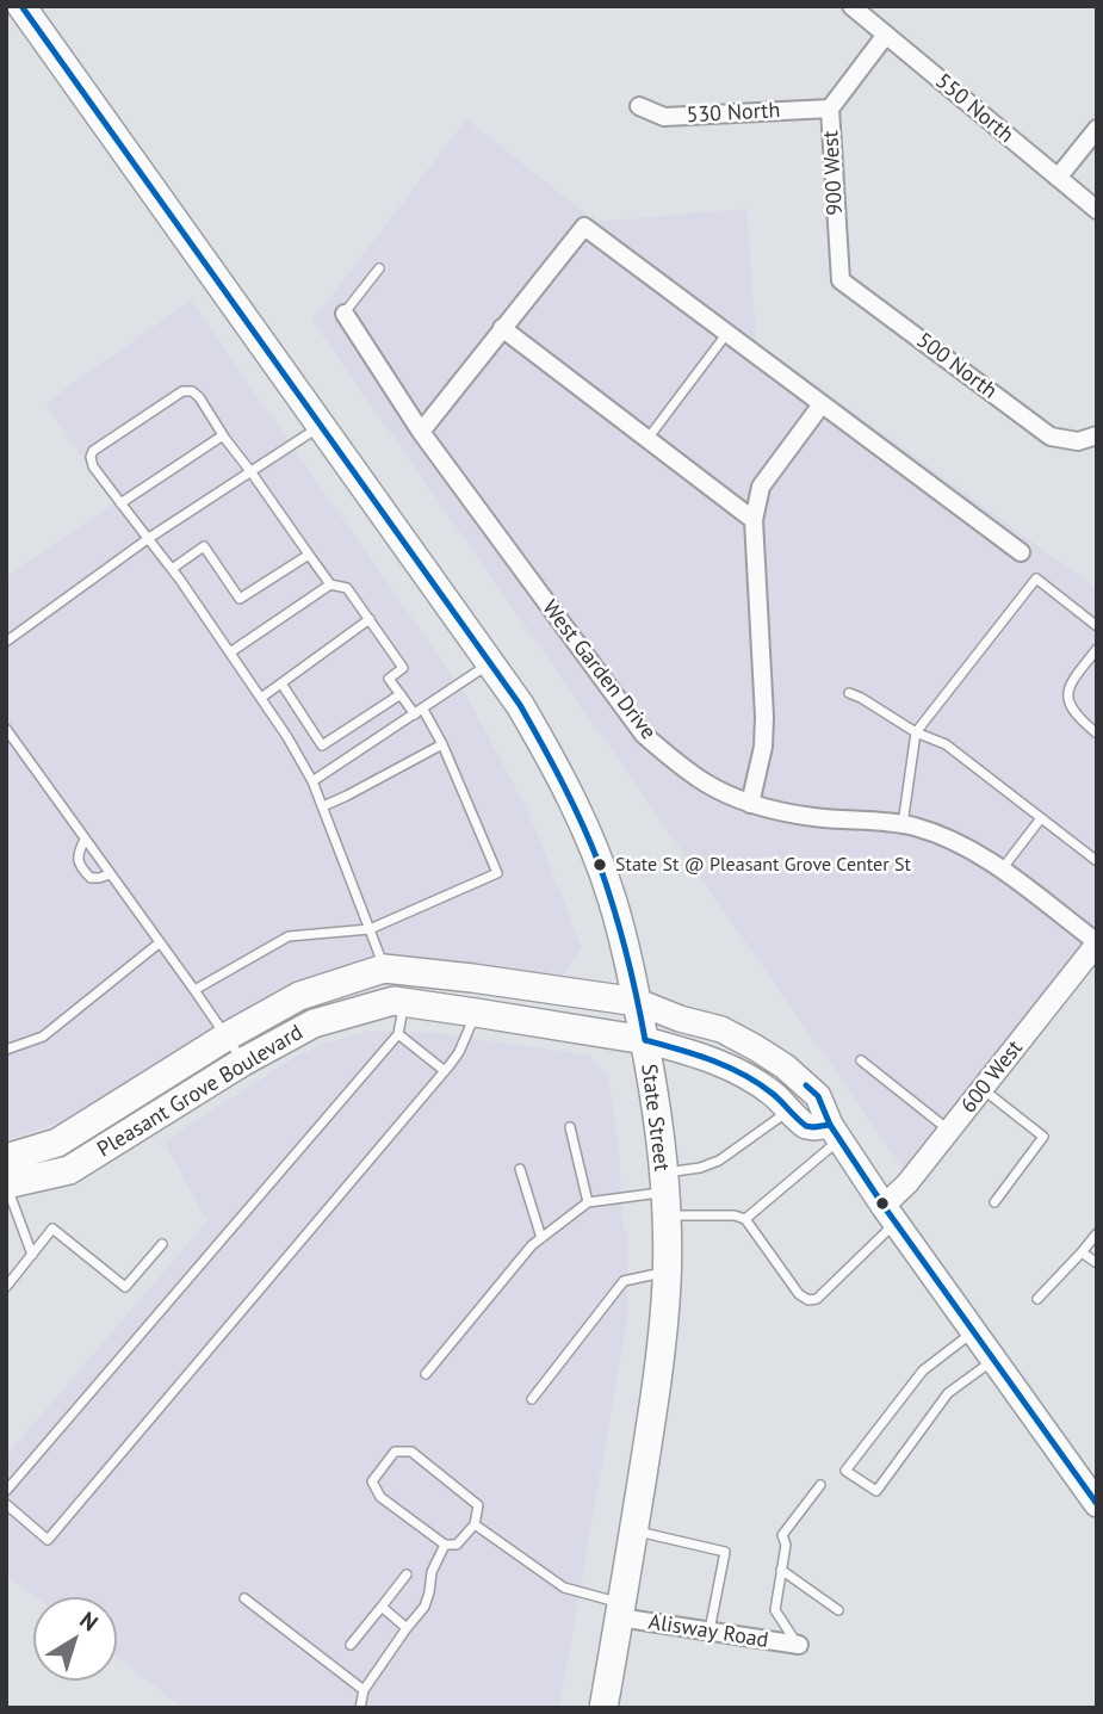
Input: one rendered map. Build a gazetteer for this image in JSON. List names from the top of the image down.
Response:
{
  "streets": {
    "main road": ["Pleasant Grove Boulevard", "State Street"],
    "street": [
      "550 North",
      "530 North",
      "900 West",
      "500 North",
      "West Garden Drive",
      "600 West",
      "Alisway Road"
    ]
  },
  "crossings": [
    ["550 North", "900 West"],
    ["530 North", "900 West"],
    ["900 West", "500 North"],
    ["West Garden Drive", "600 West"],
    ["Pleasant Grove Boulevard", "State Street"],
    ["State Street", "Alisway Road"]
  ],
  "places": ["State St @ Pleasant Grove Center St"],
  "north": "top right"
}
